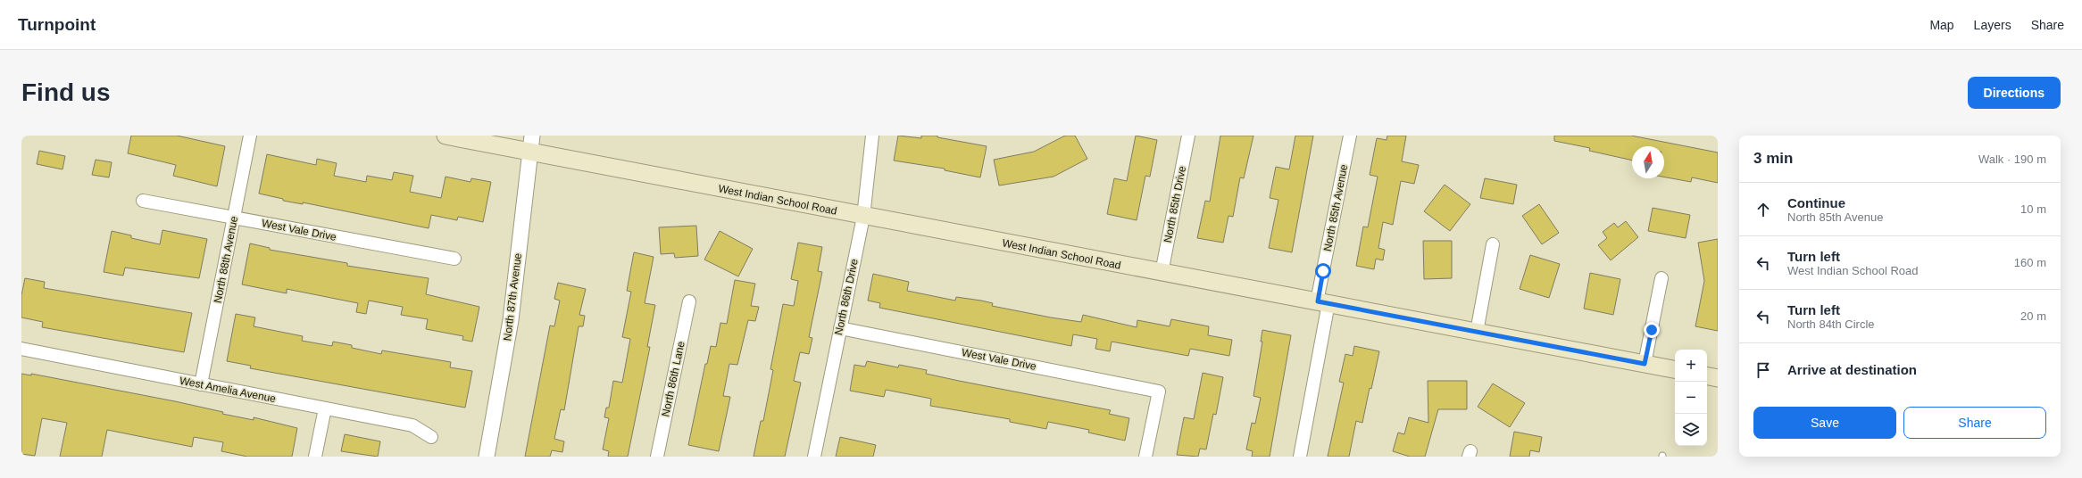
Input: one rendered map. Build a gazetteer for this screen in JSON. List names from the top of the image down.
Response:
{
  "streets": {
    "main road": ["West Indian School Road"],
    "street": [
      "North 85th Drive",
      "North 85th Avenue",
      "West Vale Drive",
      "North 88th Avenue",
      "North 87th Avenue",
      "North 86th Drive",
      "North 86th Lane",
      "West Amelia Avenue"
    ]
  },
  "crossings": [
    ["West Indian School Road", "North 85th Drive"],
    ["West Indian School Road", "North 85th Avenue"],
    ["West Indian School Road", "North 87th Avenue"],
    ["West Indian School Road", "North 86th Drive"],
    ["West Vale Drive", "North 88th Avenue"],
    ["West Vale Drive", "North 86th Drive"],
    ["North 88th Avenue", "West Amelia Avenue"]
  ],
  "north": "top",
  "page": {
    "header": "Turnpoint",
    "nav": ["Map", "Layers", "Share"],
    "buttons": [
      "Directions",
      ["Save", "Share"]
    ],
    "title": "Find us",
    "heading": ["3 min", "Walk · 190 m"],
    "list": [
      ["Continue", "North 85th Avenue", "10 m"],
      ["Turn left", "West Indian School Road", "160 m"],
      ["Turn left", "North 84th Circle", "20 m"],
      "Arrive at destination"
    ],
    "map_buttons": ["+", "−"]
  }
}
